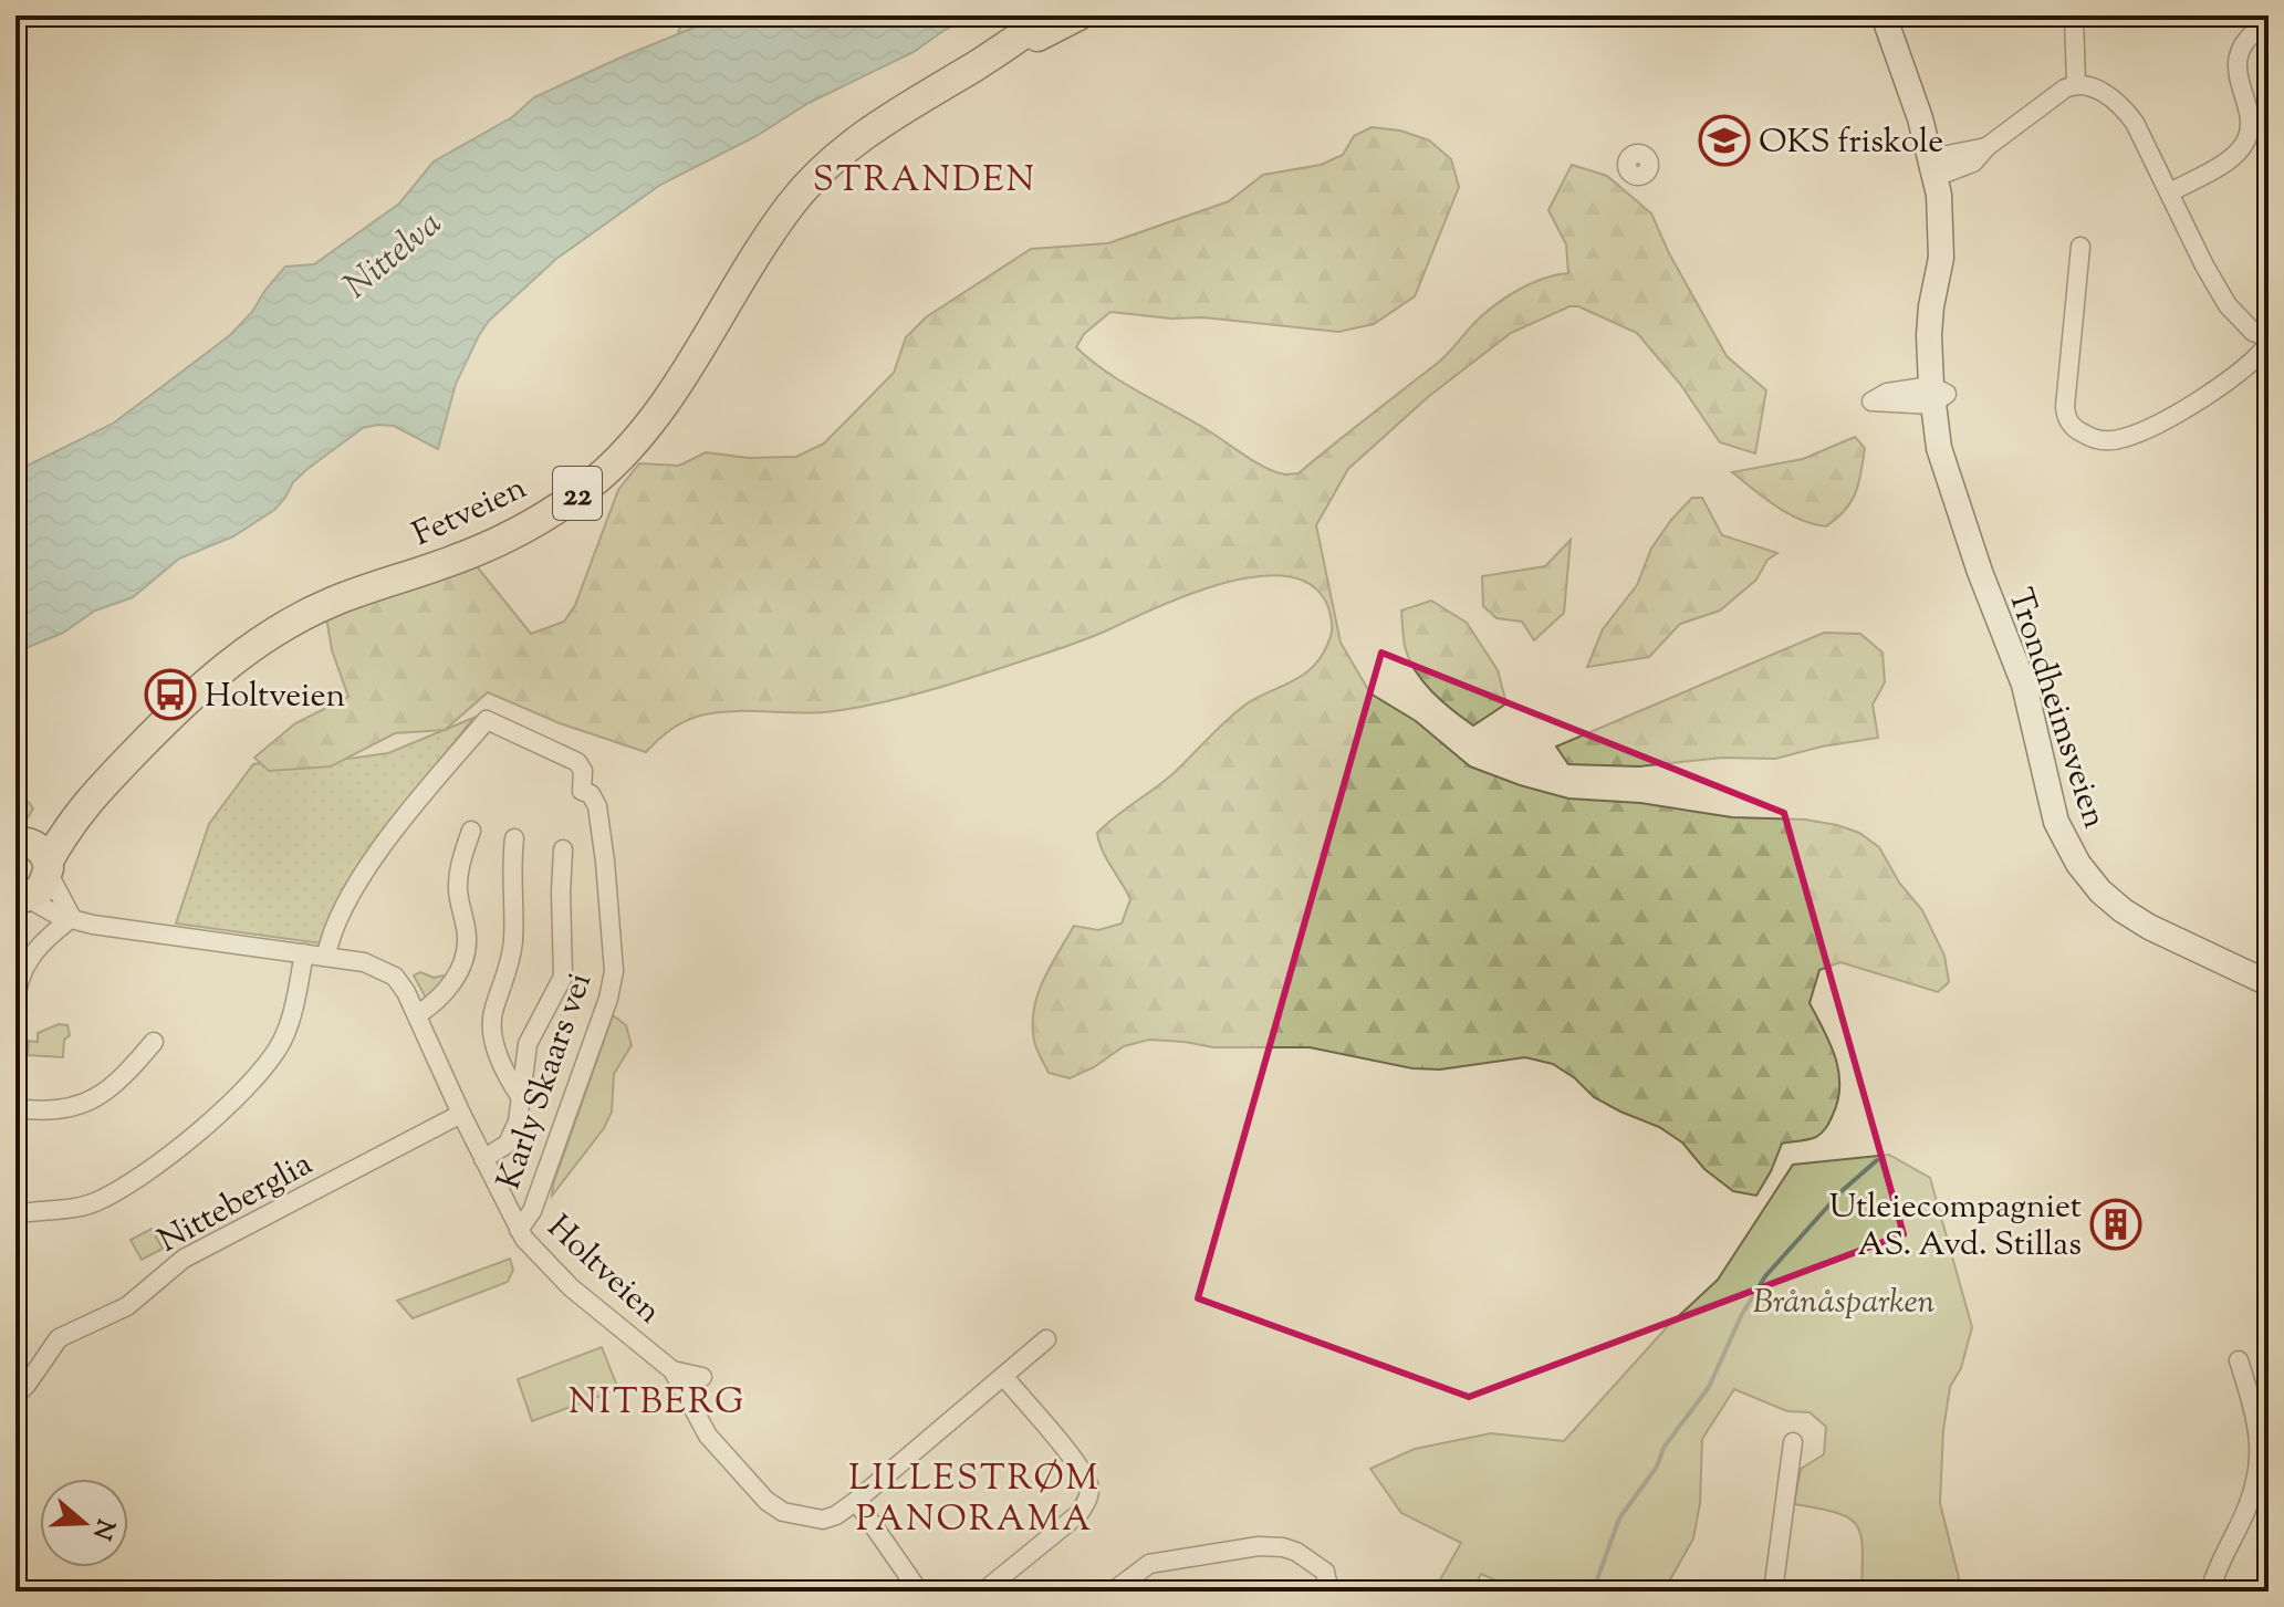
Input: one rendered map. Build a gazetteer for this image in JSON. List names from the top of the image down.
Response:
{
  "streets": {
    "highway": ["22", "Fetveien"],
    "main road": ["Trondheimsveien"],
    "street": ["Karly Skaars vei", "Nitteberglia", "Holtveien"]
  },
  "crossings": [
    ["22", "Fetveien"],
    ["22", "Holtveien"],
    ["Karly Skaars vei", "Holtveien"],
    ["Nitteberglia", "Holtveien"]
  ],
  "districts": ["STRANDEN", "NITBERG", "LILLESTRØM PANORAMA"],
  "water": ["Nittelva"],
  "parks": ["Brånåsparken"],
  "places": {
    "school or university": ["OKS friskole"],
    "bus stop": ["Holtveien"],
    "building": ["Utleiecompagniet AS. Avd. Stillas"]
  },
  "north": "right"
}
